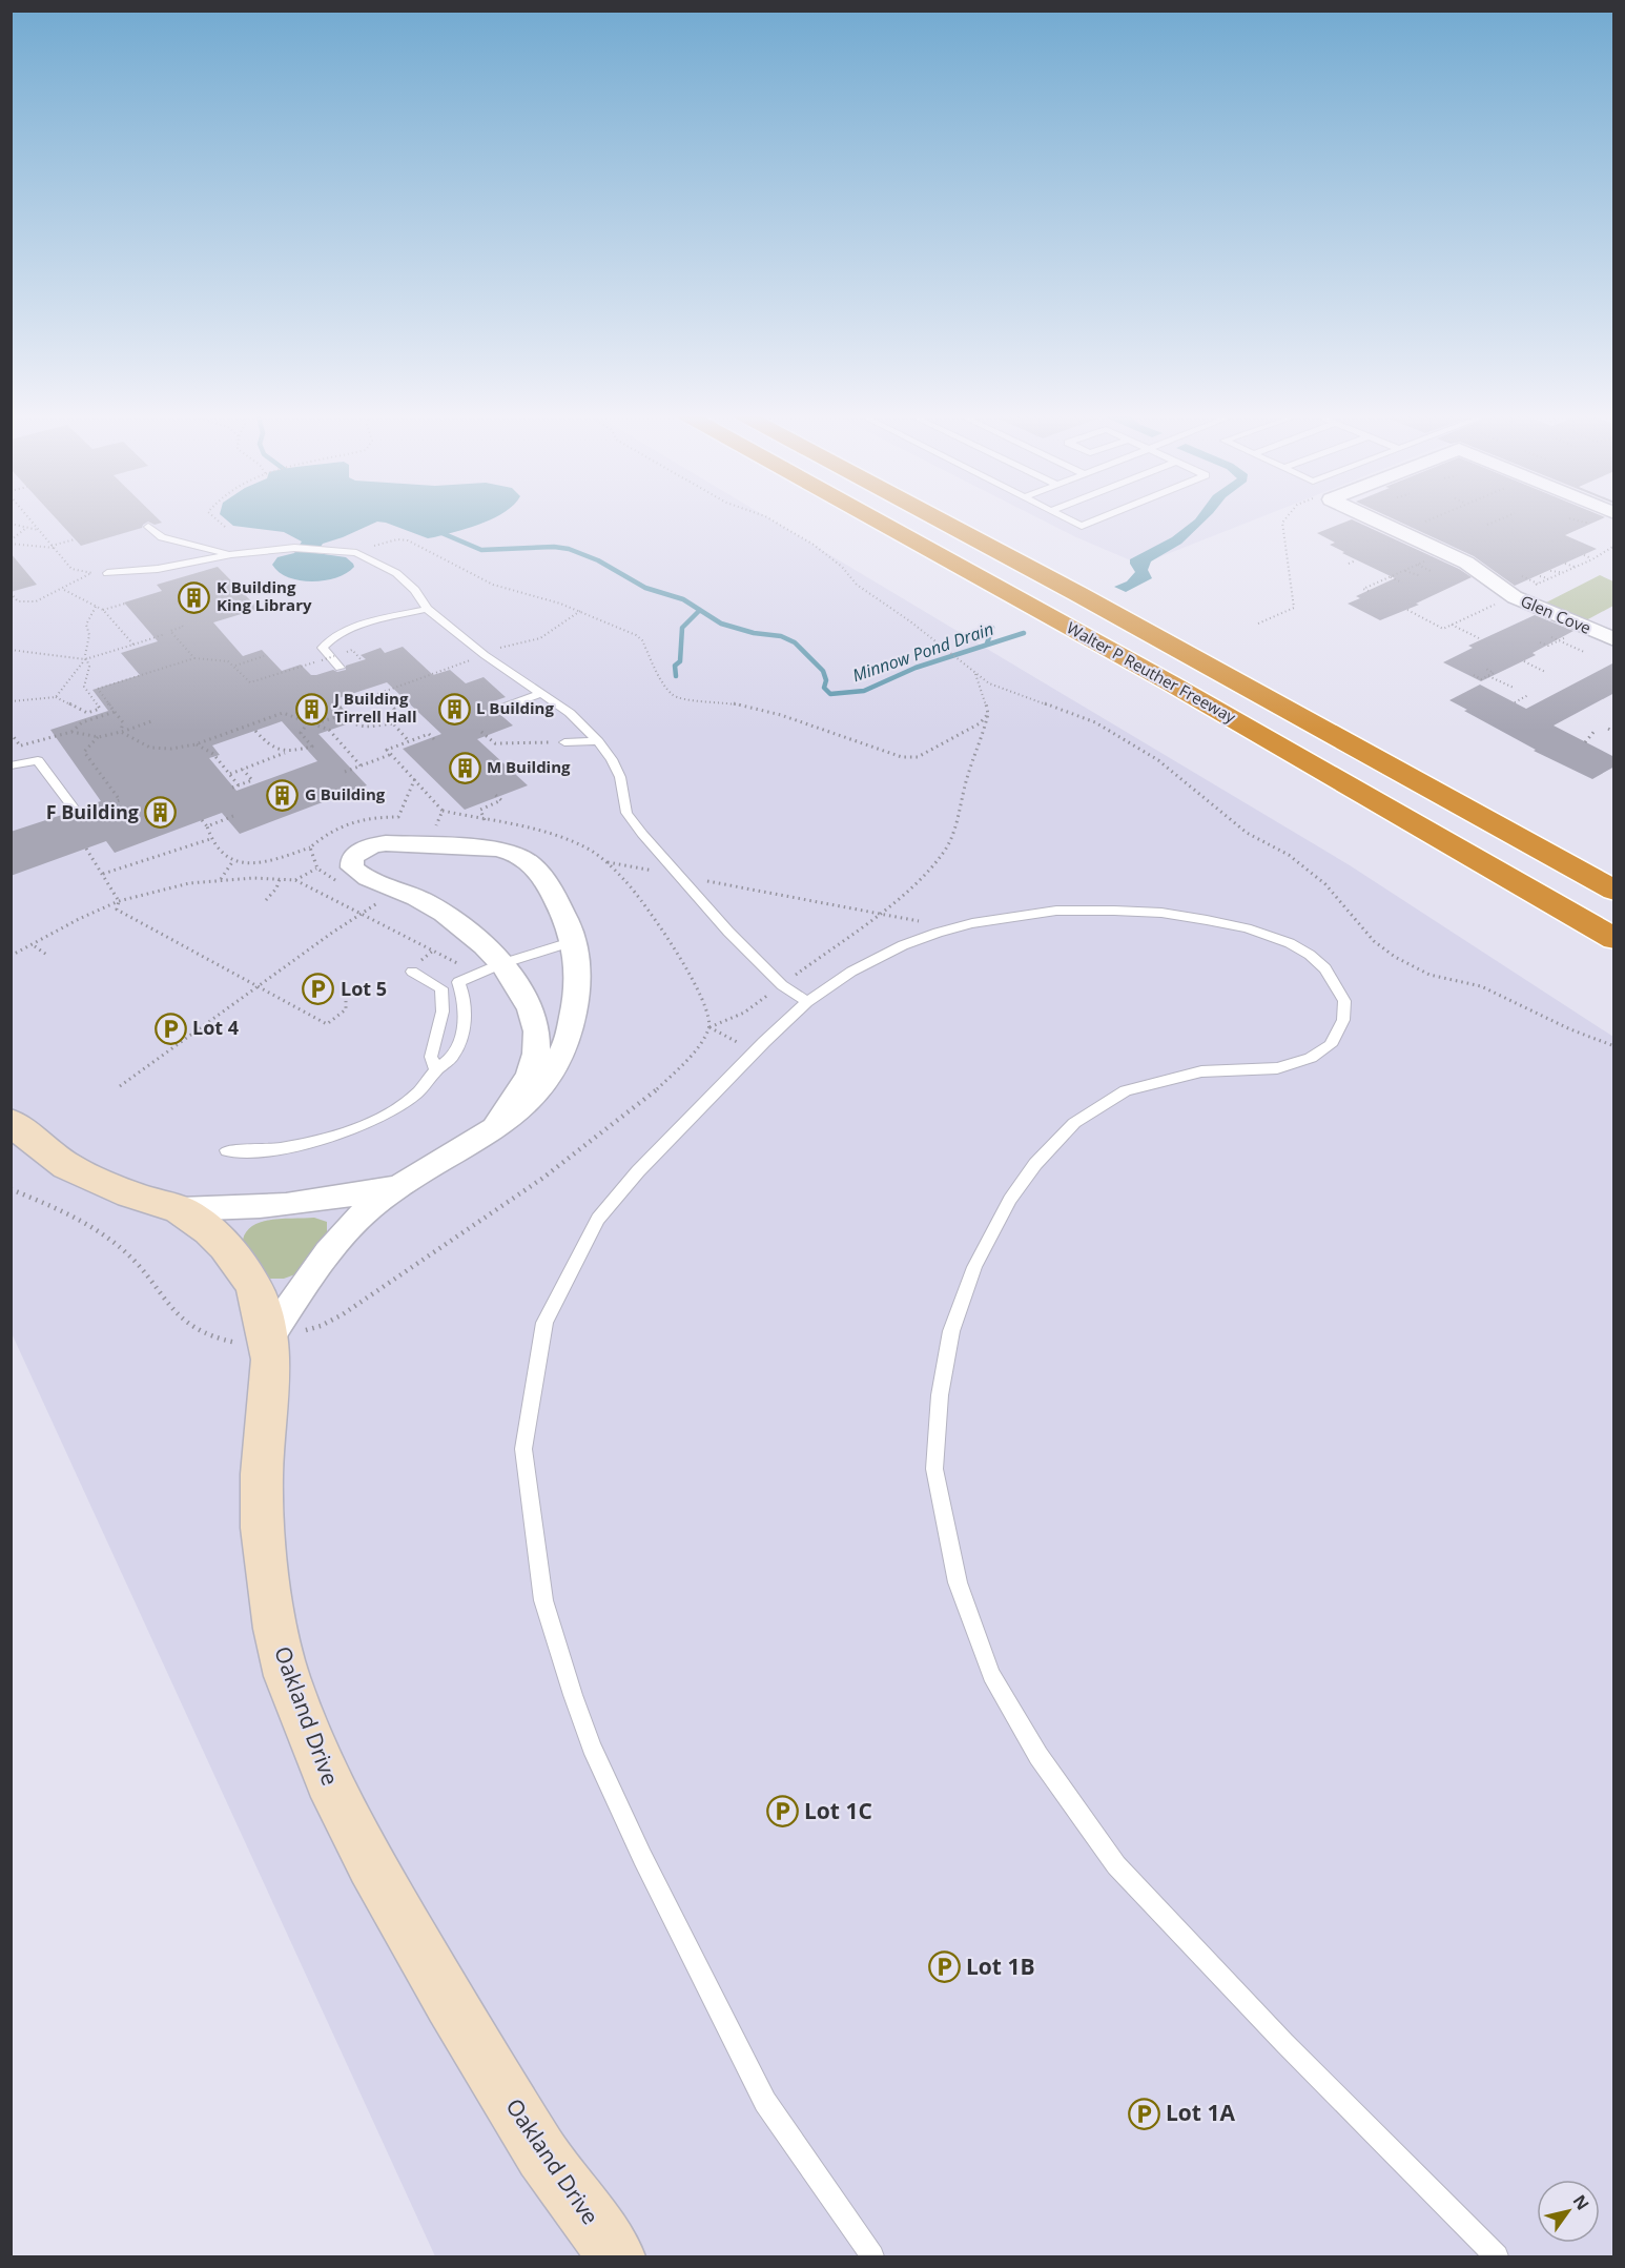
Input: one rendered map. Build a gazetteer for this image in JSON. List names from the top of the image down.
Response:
{
  "streets": {
    "highway": ["Walter P Reuther Freeway"],
    "street": ["Glen Cove", "Oakland Drive"]
  },
  "water": ["Minnow Pond Drain"],
  "places": {
    "building": [
      "K Building King Library",
      "J Building Tirrell Hall",
      "L Building",
      "M Building",
      "G Building",
      "F Building"
    ],
    "parking": [
      "Lot 5",
      "Lot 4",
      "Lot 1C",
      "Lot 1B",
      "Lot 1A"
    ]
  },
  "north": "top right"
}
